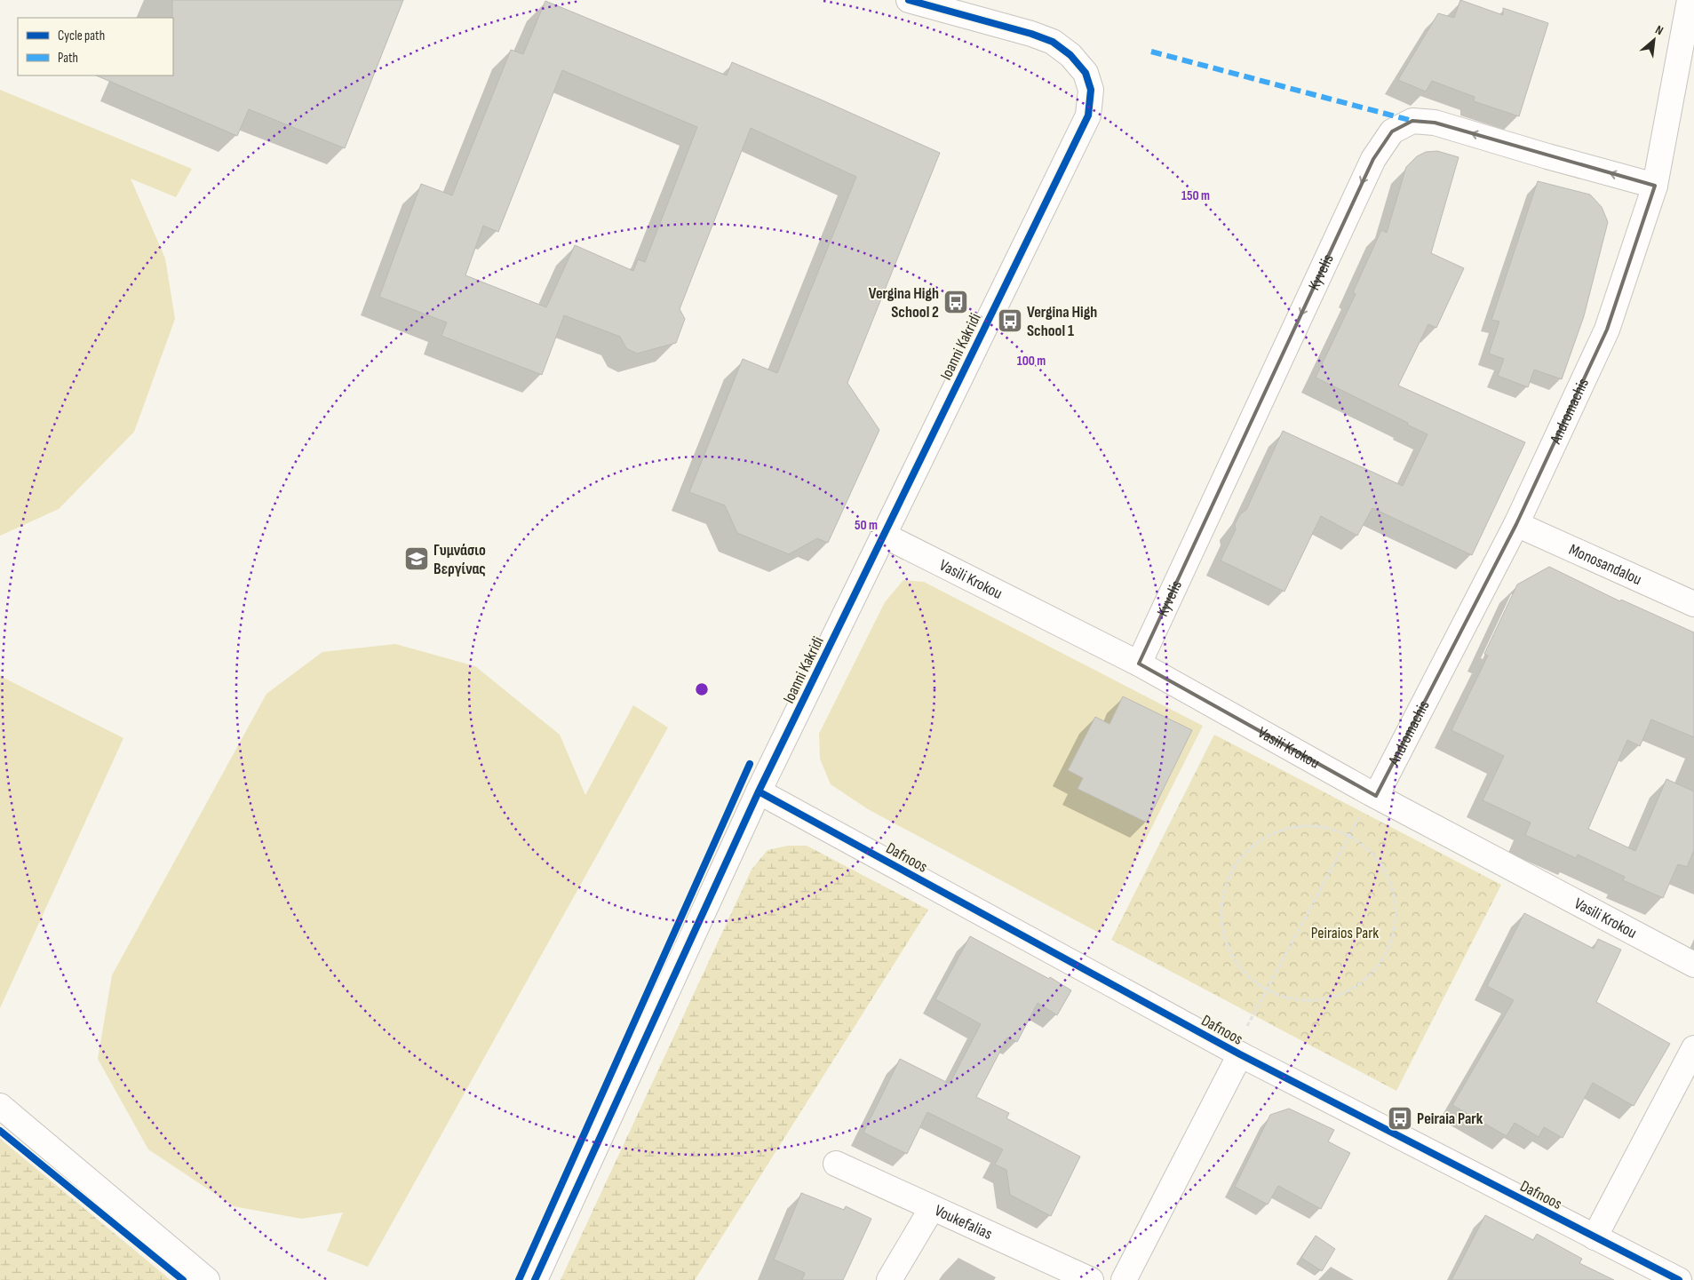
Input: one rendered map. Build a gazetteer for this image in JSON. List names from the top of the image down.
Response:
{
  "streets": {
    "street": [
      "Kyvelis",
      "Ioanni Kakridi",
      "Andromachis",
      "Monosandalou",
      "Vasili Krokou",
      "Dafnoos",
      "Voukefalias"
    ]
  },
  "crossings": [
    ["Kyvelis", "Andromachis"],
    ["Kyvelis", "Vasili Krokou"],
    ["Ioanni Kakridi", "Vasili Krokou"],
    ["Ioanni Kakridi", "Dafnoos"],
    ["Andromachis", "Monosandalou"],
    ["Andromachis", "Vasili Krokou"]
  ],
  "one_way": ["Kyvelis"],
  "parks": ["Peiraios Park"],
  "places": {
    "bus stop": ["Vergina High School 2", "Vergina High School 1", "Peiraia Park"],
    "school or university": ["Γυμνάσιο Βεργίνας"]
  },
  "legend": ["Cycle path", "Path"],
  "north": "top right",
  "rings": ["150 m", "100 m", "50 m"]
}
